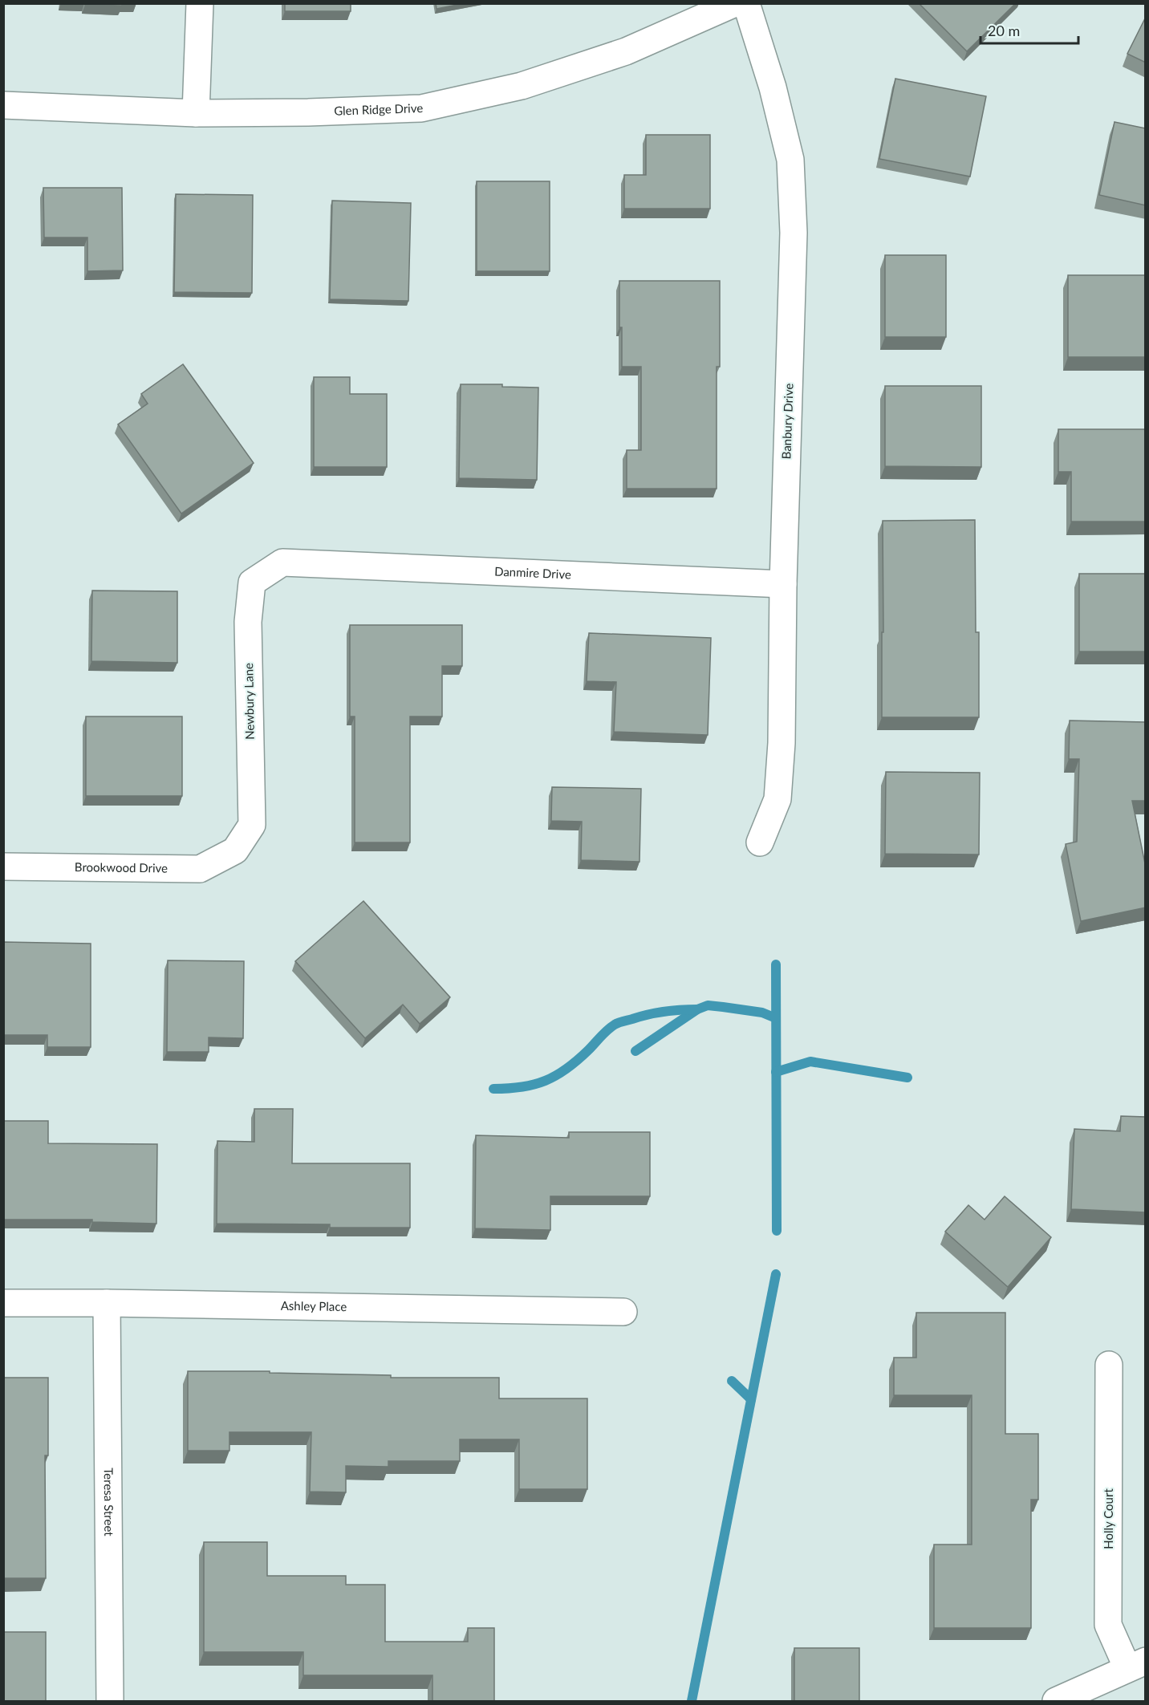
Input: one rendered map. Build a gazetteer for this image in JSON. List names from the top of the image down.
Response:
{
  "streets": {
    "street": [
      "Glen Ridge Drive",
      "Banbury Drive",
      "Danmire Drive",
      "Newbury Lane",
      "Brookwood Drive",
      "Ashley Place",
      "Teresa Street",
      "Holly Court"
    ]
  },
  "crossings": [
    ["Banbury Drive", "Danmire Drive"],
    ["Danmire Drive", "Newbury Lane"],
    ["Newbury Lane", "Brookwood Drive"],
    ["Ashley Place", "Teresa Street"]
  ],
  "scale_bar": "20 m"
}
